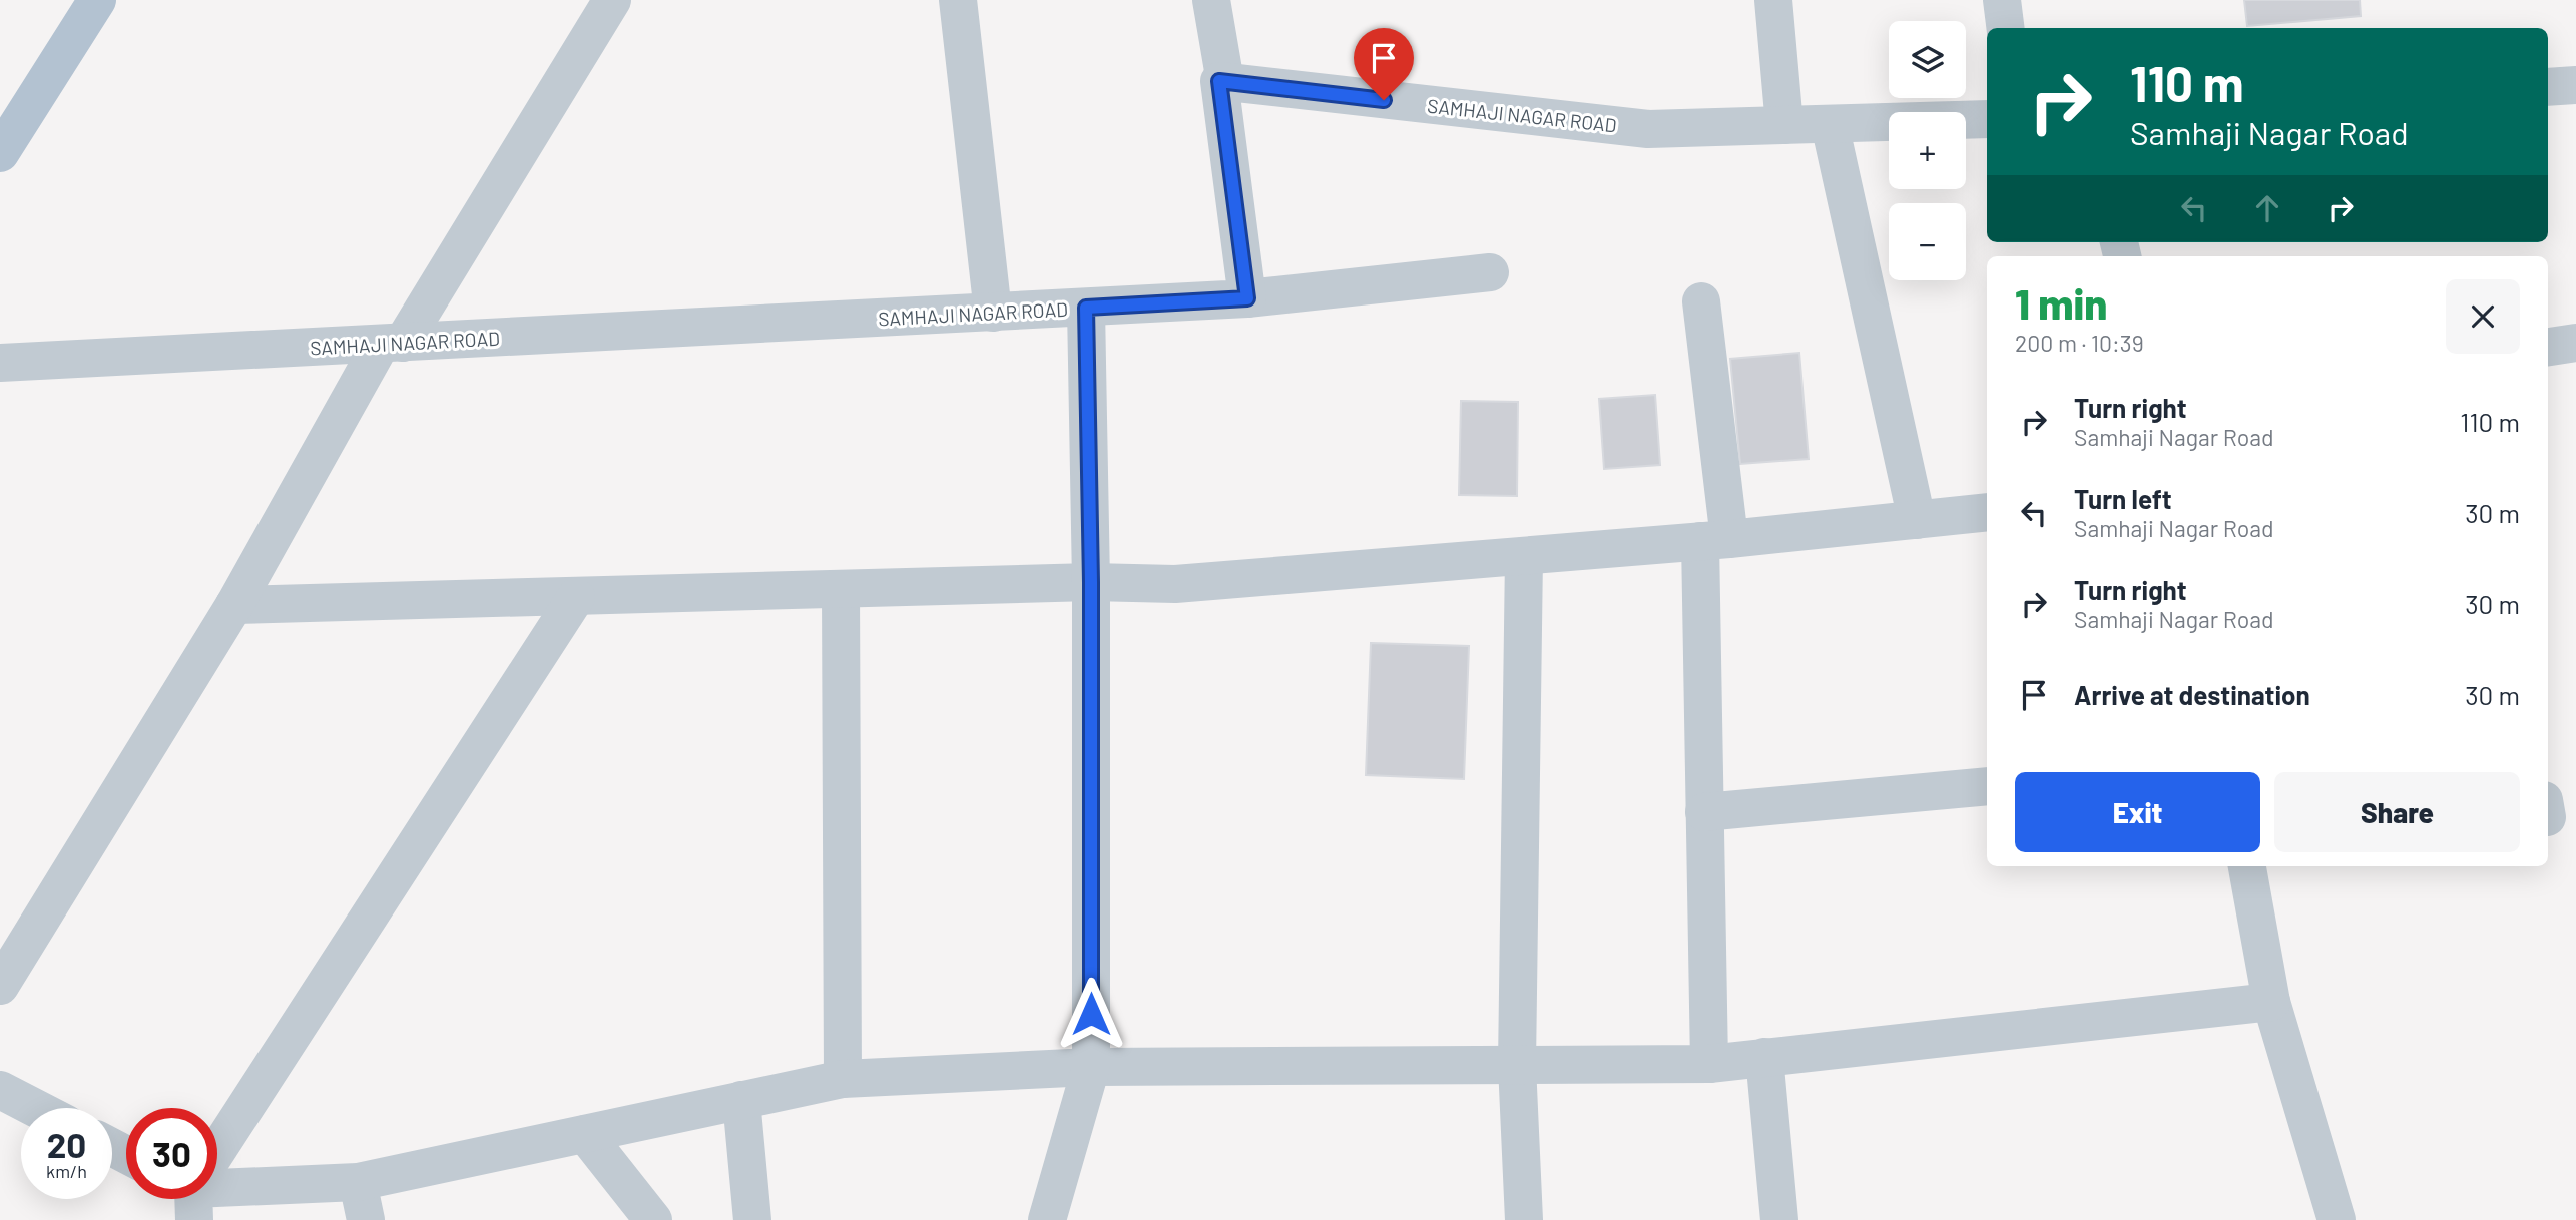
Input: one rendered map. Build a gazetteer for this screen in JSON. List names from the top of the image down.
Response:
{
  "streets": {
    "street": ["SAMHAJI NAGAR ROAD"]
  },
  "page": {
    "map_buttons": ["+", "−"],
    "turn": ["110 m", "Samhaji Nagar Road"],
    "heading": ["1 min", "200 m · 10:39"],
    "list": [
      {
        "name": "Turn right",
        "note": "Samhaji Nagar Road",
        "value": "110 m"
      },
      {
        "name": "Turn left",
        "note": "Samhaji Nagar Road",
        "value": "30 m"
      },
      {
        "name": "Turn right",
        "note": "Samhaji Nagar Road",
        "value": "30 m"
      },
      {
        "name": "Arrive at destination",
        "value": "30 m"
      }
    ],
    "buttons": ["Exit", "Share"],
    "speed": "20 km/h",
    "limit": "30"
  }
}
